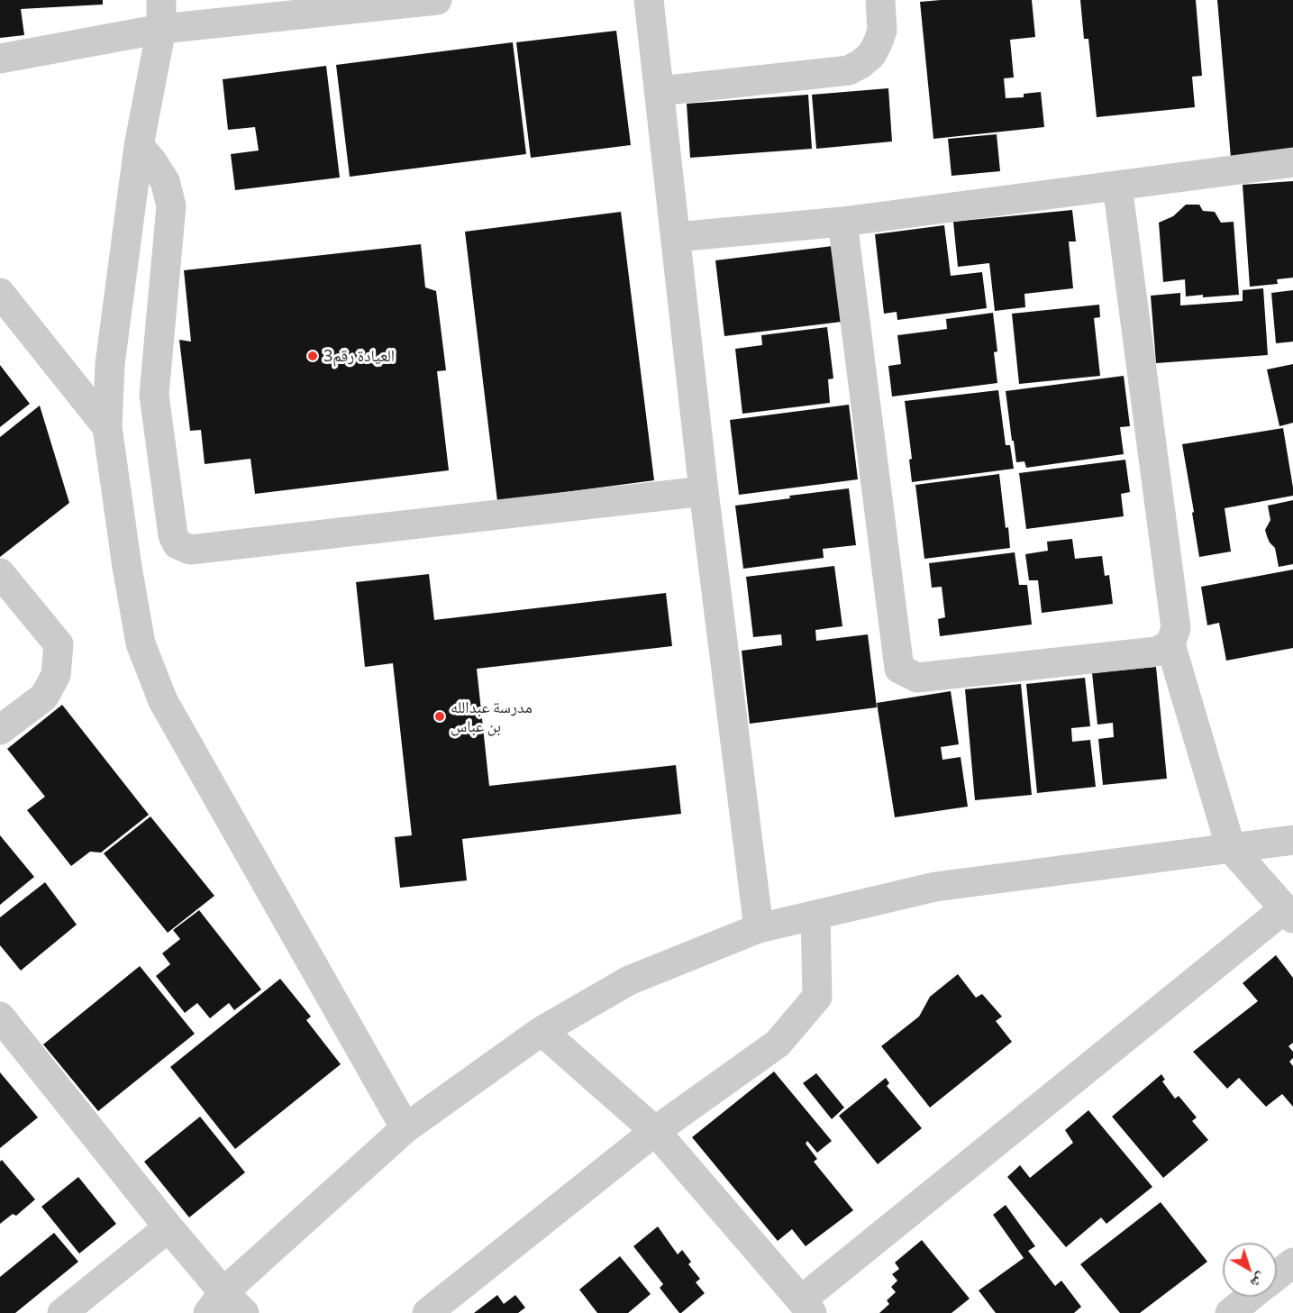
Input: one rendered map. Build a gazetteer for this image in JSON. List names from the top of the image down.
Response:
{
  "places": ["3العيادة رقم", "مدرسة عبدالله بن عباس"],
  "north": "bottom right"
}
